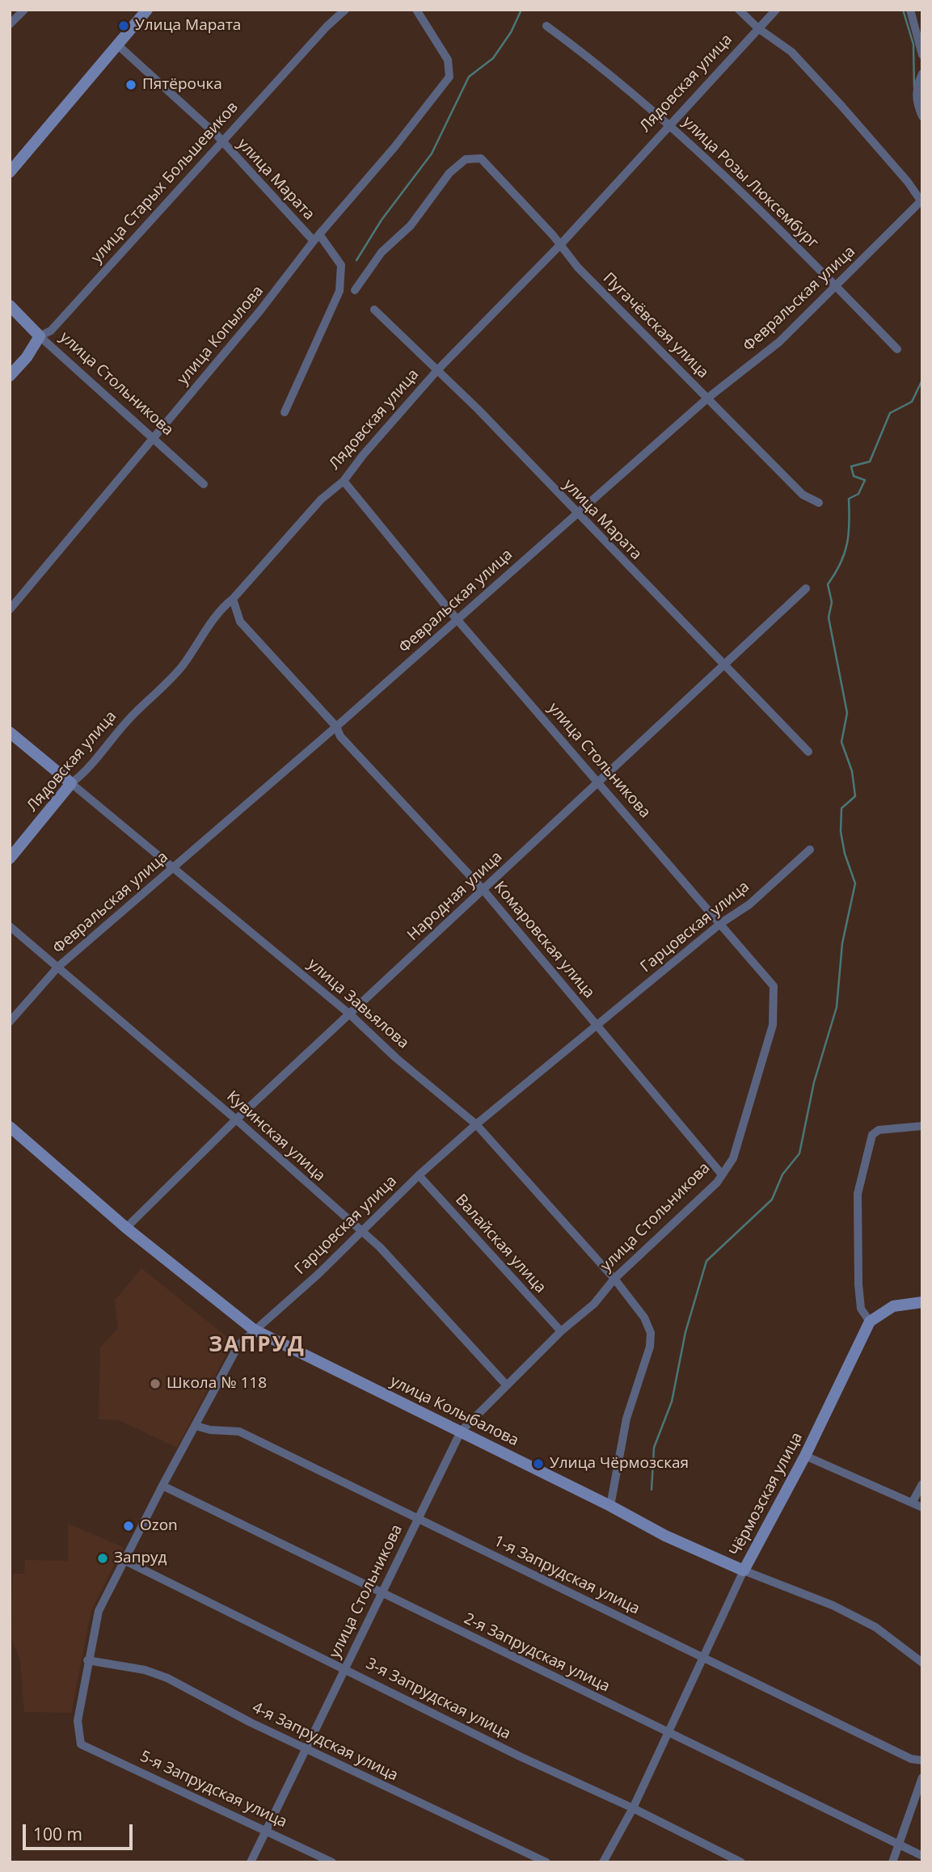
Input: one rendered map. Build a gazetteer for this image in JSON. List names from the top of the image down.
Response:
{
  "streets": {
    "street": [
      "Лядовская улица",
      "улица Марата",
      "улица Старых Большевиков",
      "улица Розы Люксембург",
      "Февральская улица",
      "Пугачёвская улица",
      "улица Копылова",
      "улица Стольникова",
      "Народная улица",
      "Гарцовская улица",
      "Комаровская улица",
      "улица Завьялова",
      "Кувинская улица",
      "Валайская улица",
      "улица Колыбалова",
      "Чёрмозская улица",
      "1-я Запрудская улица",
      "2-я Запрудская улица",
      "3-я Запрудская улица",
      "4-я Запрудская улица",
      "5-я Запрудская улица"
    ]
  },
  "crossings": [
    ["Лядовская улица", "улица Марата"],
    ["Лядовская улица", "улица Розы Люксембург"],
    ["Лядовская улица", "Пугачёвская улица"],
    ["Лядовская улица", "улица Стольникова"],
    ["Лядовская улица", "Комаровская улица"],
    ["Лядовская улица", "улица Завьялова"],
    ["улица Марата", "улица Старых Большевиков"],
    ["улица Марата", "Февральская улица"],
    ["улица Марата", "улица Копылова"],
    ["улица Марата", "Народная улица"],
    ["улица Старых Большевиков", "улица Стольникова"],
    ["улица Розы Люксембург", "Февральская улица"],
    ["Февральская улица", "Пугачёвская улица"],
    ["Февральская улица", "улица Стольникова"],
    ["Февральская улица", "Комаровская улица"],
    ["Февральская улица", "улица Завьялова"],
    ["Февральская улица", "Кувинская улица"],
    ["улица Копылова", "улица Стольникова"],
    ["улица Стольникова", "Народная улица"],
    ["улица Стольникова", "Гарцовская улица"],
    ["улица Стольникова", "Комаровская улица"],
    ["улица Стольникова", "улица Завьялова"],
    ["улица Стольникова", "Кувинская улица"],
    ["улица Стольникова", "Валайская улица"],
    ["улица Стольникова", "улица Колыбалова"],
    ["улица Стольникова", "1-я Запрудская улица"],
    ["улица Стольникова", "2-я Запрудская улица"],
    ["улица Стольникова", "3-я Запрудская улица"],
    ["улица Стольникова", "4-я Запрудская улица"],
    ["улица Стольникова", "5-я Запрудская улица"],
    ["Народная улица", "Комаровская улица"],
    ["Народная улица", "улица Завьялова"],
    ["Народная улица", "Кувинская улица"],
    ["Народная улица", "улица Колыбалова"],
    ["Гарцовская улица", "Комаровская улица"],
    ["Гарцовская улица", "улица Завьялова"],
    ["Гарцовская улица", "Кувинская улица"],
    ["Гарцовская улица", "Валайская улица"],
    ["Гарцовская улица", "улица Колыбалова"],
    ["Гарцовская улица", "1-я Запрудская улица"],
    ["Гарцовская улица", "2-я Запрудская улица"],
    ["Гарцовская улица", "3-я Запрудская улица"],
    ["Гарцовская улица", "4-я Запрудская улица"],
    ["Гарцовская улица", "5-я Запрудская улица"],
    ["улица Завьялова", "улица Колыбалова"],
    ["улица Колыбалова", "Чёрмозская улица"],
    ["Чёрмозская улица", "1-я Запрудская улица"],
    ["Чёрмозская улица", "2-я Запрудская улица"],
    ["Чёрмозская улица", "3-я Запрудская улица"]
  ],
  "districts": ["ЗАПРУД"],
  "places": [
    "Улица Марата",
    "Пятёрочка",
    "Школа № 118",
    "Улица Чёрмозская",
    "Ozon",
    "Запруд"
  ],
  "scale_bar": "100 m"
}
